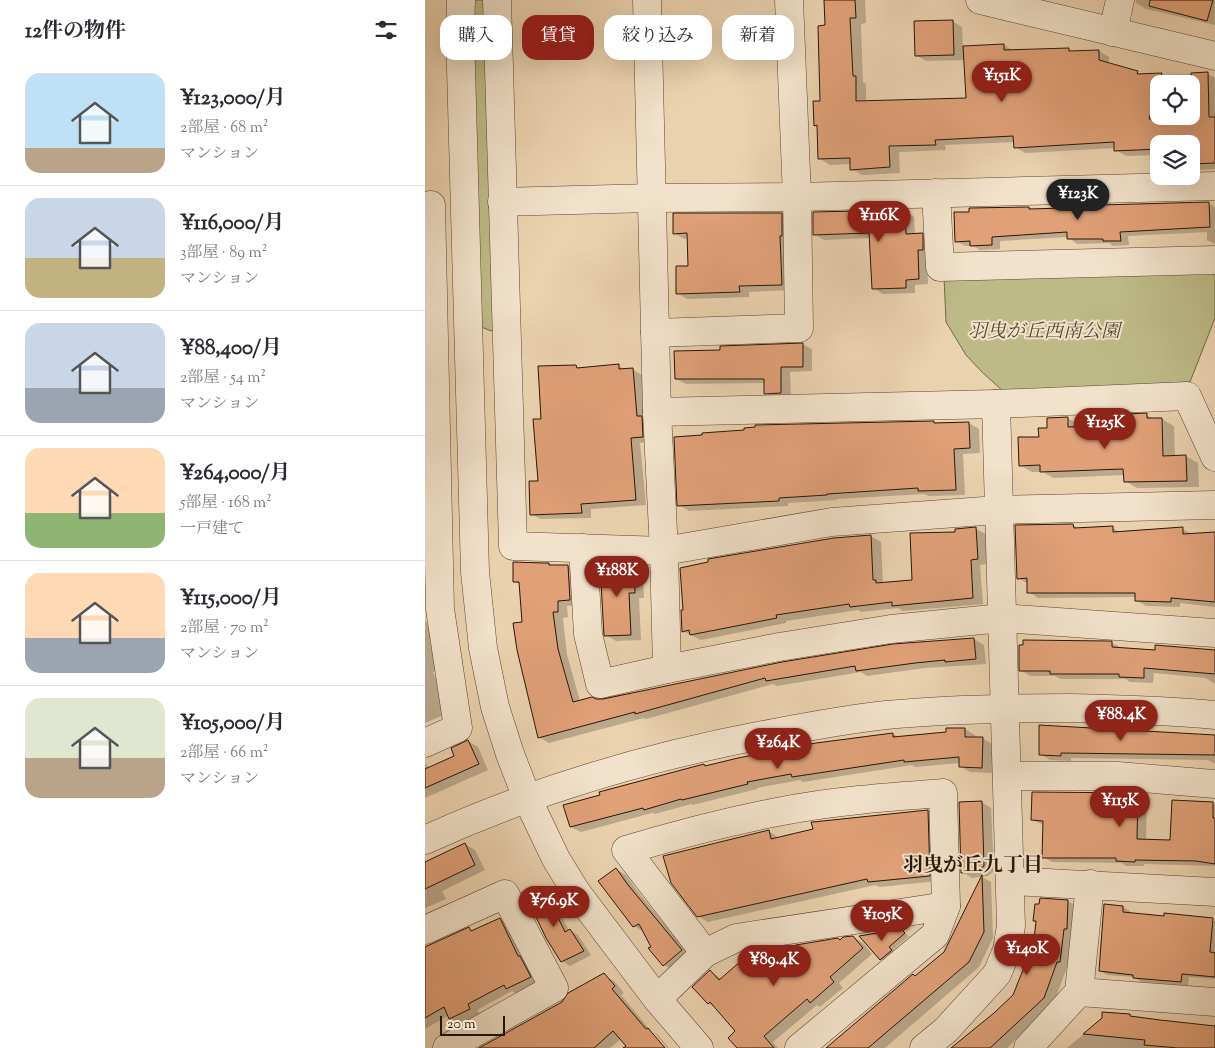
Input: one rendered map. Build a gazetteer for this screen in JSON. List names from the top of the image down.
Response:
{
  "districts": ["羽曳が丘九丁目"],
  "parks": ["羽曳が丘西南公園"],
  "scale_bar": "20 m",
  "page": {
    "heading": "12件の物件",
    "chip": [
      "購入",
      "賃貸",
      "絞り込み",
      "新着"
    ],
    "list": [
      {
        "name": "¥123,000/月",
        "note": "2部屋 · 68 m² · マンション"
      },
      {
        "name": "¥116,000/月",
        "note": "3部屋 · 89 m² · マンション"
      },
      {
        "name": "¥88,400/月",
        "note": "2部屋 · 54 m² · マンション"
      },
      {
        "name": "¥264,000/月",
        "note": "5部屋 · 168 m² · 一戸建て"
      },
      {
        "name": "¥115,000/月",
        "note": "2部屋 · 70 m² · マンション"
      },
      {
        "name": "¥105,000/月",
        "note": "2部屋 · 66 m² · マンション"
      }
    ],
    "price": [
      "¥151K",
      "¥123K",
      "¥116K",
      "¥125K",
      "¥188K",
      "¥88.4K",
      "¥264K",
      "¥115K",
      "¥76.9K",
      "¥105K",
      "¥140K",
      "¥89.4K"
    ],
    "scale": "20 m"
  }
}
